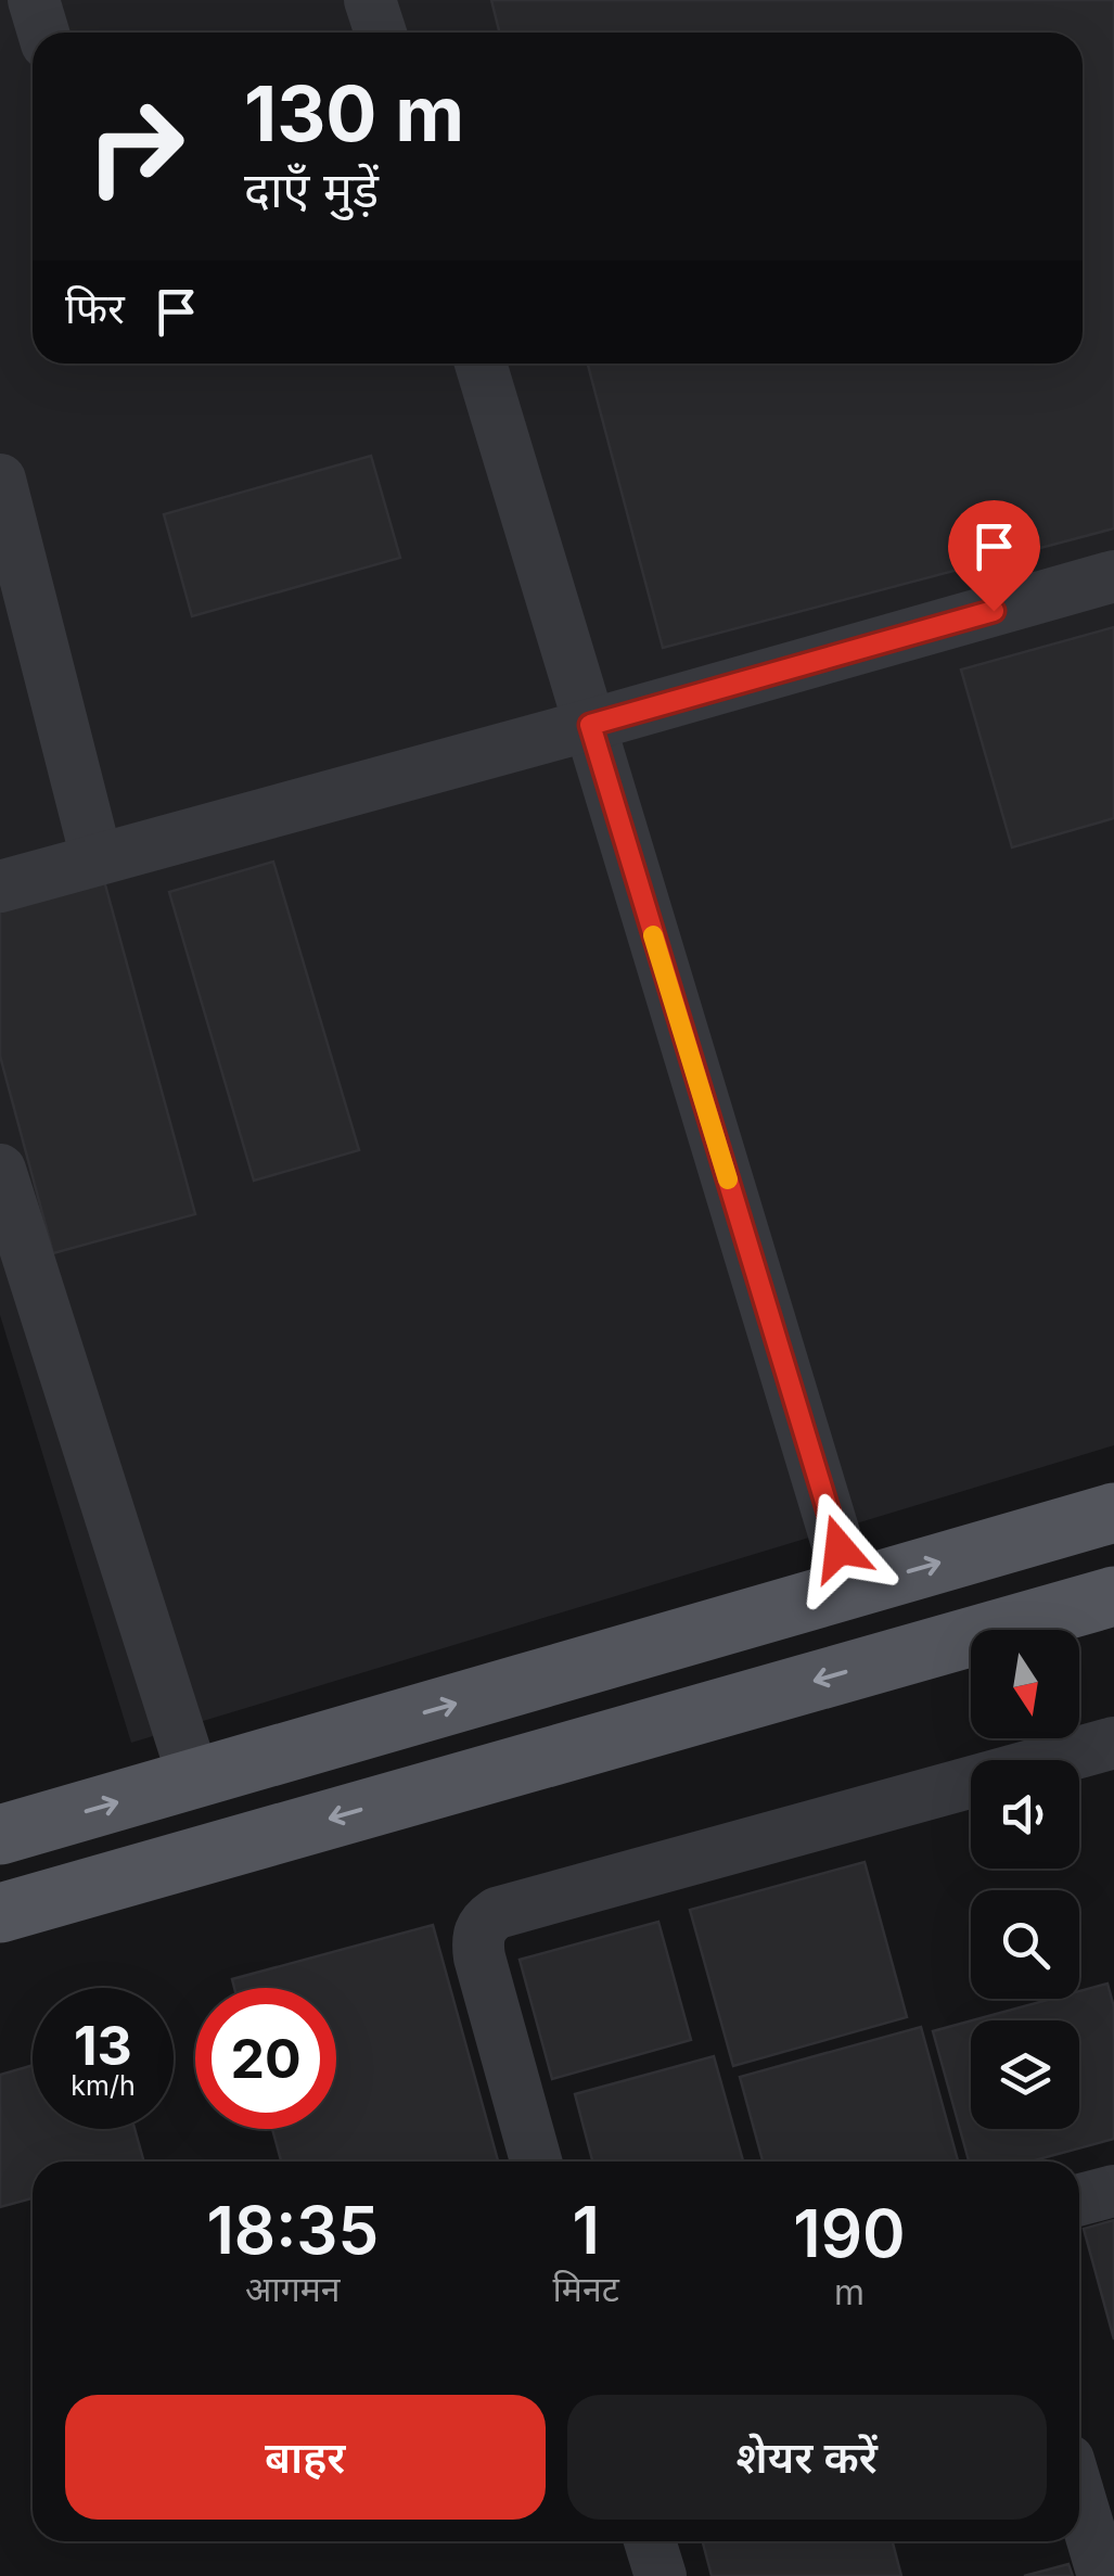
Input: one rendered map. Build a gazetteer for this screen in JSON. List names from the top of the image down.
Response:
{
  "north": "bottom",
  "page": {
    "turn": ["130 m", "दाएँ मुड़ें"],
    "then": "फिर",
    "speed": "13 km/h",
    "limit": "20",
    "eta": [
      "18:35",
      "आगमन",
      "1",
      "मिनट",
      "190",
      "m"
    ],
    "buttons": ["बाहर", "शेयर करें"]
  }
}
